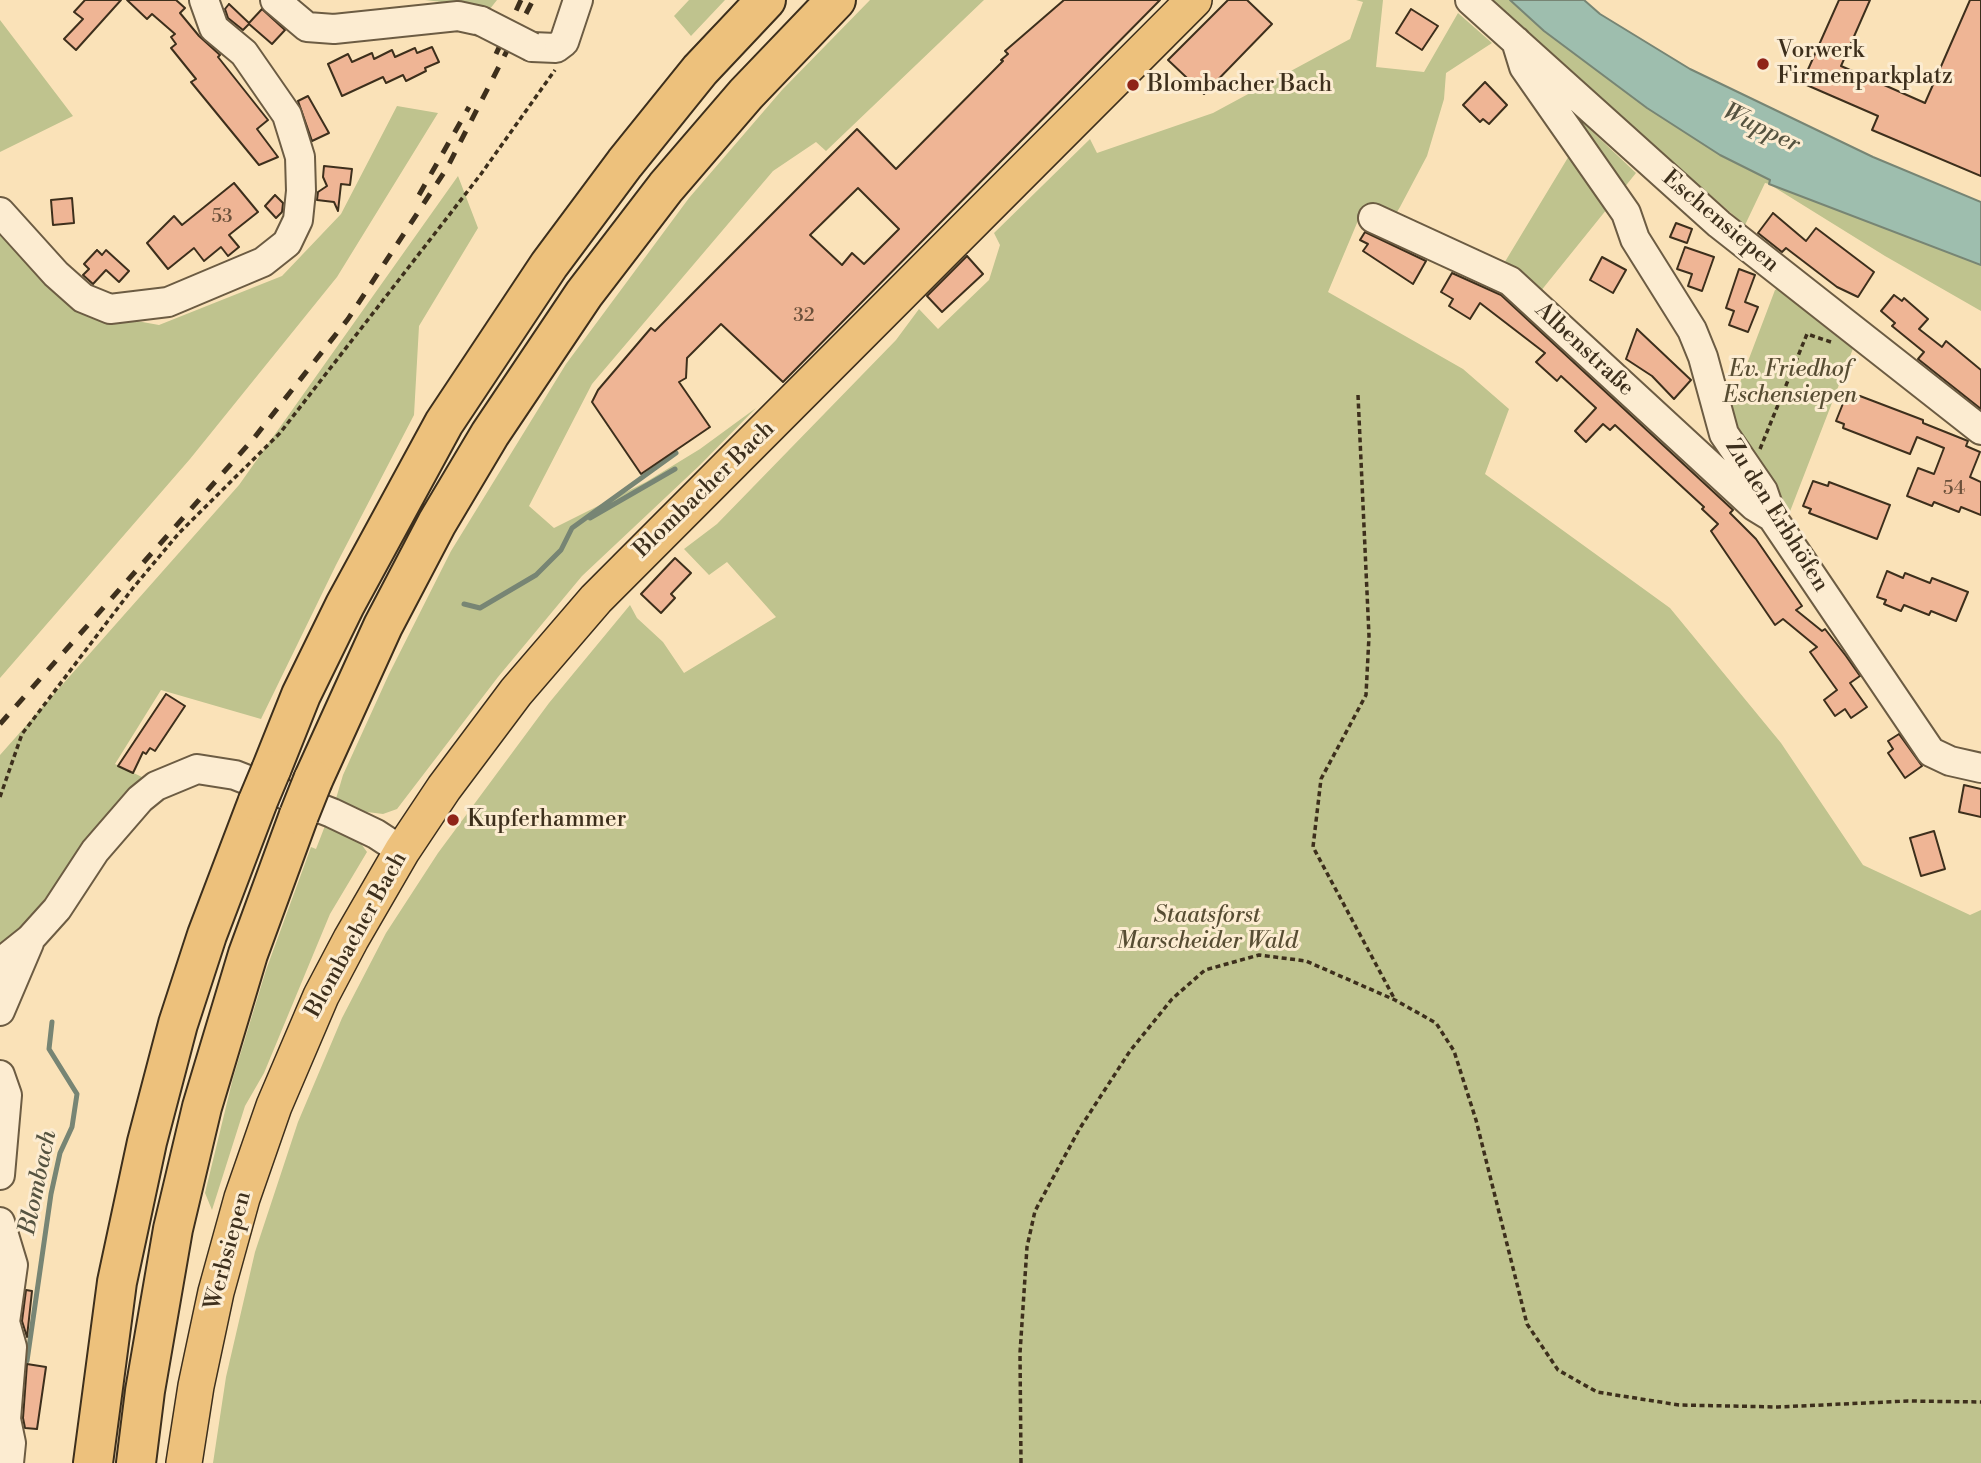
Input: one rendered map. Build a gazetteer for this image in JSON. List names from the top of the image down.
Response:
{
  "streets": {
    "main road": ["Blombacher Bach", "Werbsiepen"],
    "street": ["Eschensiepen", "Albenstraße", "Zu den Erbhöfen"]
  },
  "crossings": [
    ["Eschensiepen", "Zu den Erbhöfen"],
    ["Albenstraße", "Zu den Erbhöfen"],
    ["Blombacher Bach", "Werbsiepen"]
  ],
  "water": ["Wupper", "Blombach"],
  "parks": ["Ev. Friedhof Eschensiepen", "Staatsforst Marscheider Wald"],
  "places": ["Vorwerk Firmenparkplatz", "Blombacher Bach", "Kupferhammer"],
  "house_numbers": ["53", "32", "54"]
}
